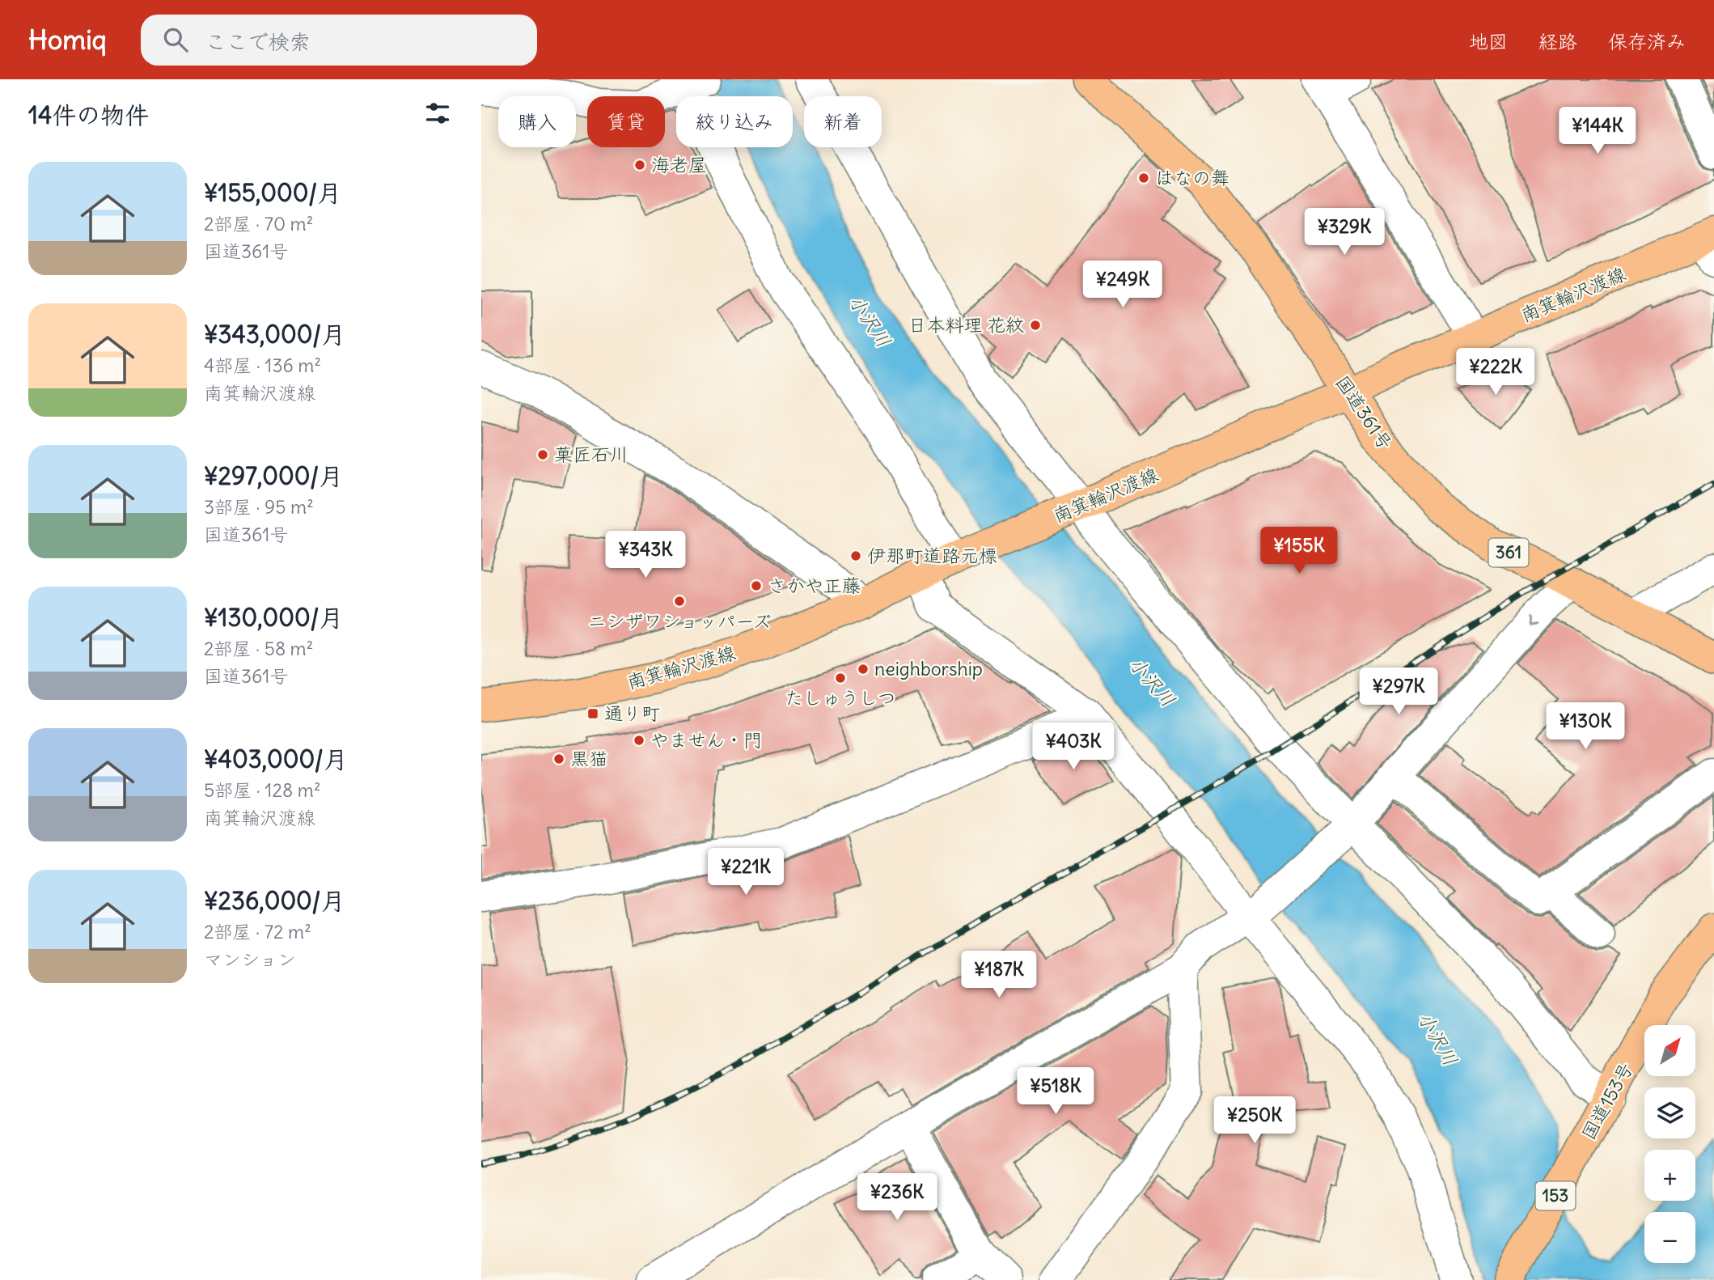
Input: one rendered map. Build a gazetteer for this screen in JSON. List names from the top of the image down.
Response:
{
  "streets": {
    "main road": [
      "南箕輪沢渡線",
      "国道361号",
      "361",
      "国道153号",
      "153"
    ]
  },
  "crossings": [
    ["南箕輪沢渡線", "国道361号"]
  ],
  "water": ["小沢川"],
  "places": {
    "other": [
      "海老屋",
      "はなの舞",
      "日本料理 花紋",
      "菓匠石川",
      "伊那町道路元標",
      "さかや正藤",
      "ニシザワショッパーズ",
      "neighborship",
      "たしゅうしつ",
      "やません・門",
      "黒猫"
    ],
    "transit": ["通り町"]
  },
  "north": "top right",
  "page": {
    "header": "Homiq",
    "search": "ここで検索",
    "nav": ["地図", "経路", "保存済み"],
    "heading": "14件の物件",
    "chip": [
      "購入",
      "賃貸",
      "絞り込み",
      "新着"
    ],
    "price": [
      "¥144K",
      "¥329K",
      "¥249K",
      "¥222K",
      "¥155K",
      "¥343K",
      "¥297K",
      "¥130K",
      "¥403K",
      "¥221K",
      "¥187K",
      "¥518K",
      "¥250K",
      "¥236K"
    ],
    "list": [
      {
        "name": "¥155,000/月",
        "note": "2部屋 · 70 m² · 国道361号"
      },
      {
        "name": "¥343,000/月",
        "note": "4部屋 · 136 m² · 南箕輪沢渡線"
      },
      {
        "name": "¥297,000/月",
        "note": "3部屋 · 95 m² · 国道361号"
      },
      {
        "name": "¥130,000/月",
        "note": "2部屋 · 58 m² · 国道361号"
      },
      {
        "name": "¥403,000/月",
        "note": "5部屋 · 128 m² · 南箕輪沢渡線"
      },
      {
        "name": "¥236,000/月",
        "note": "2部屋 · 72 m² · マンション"
      }
    ],
    "map_buttons": ["+", "−"]
  }
}
